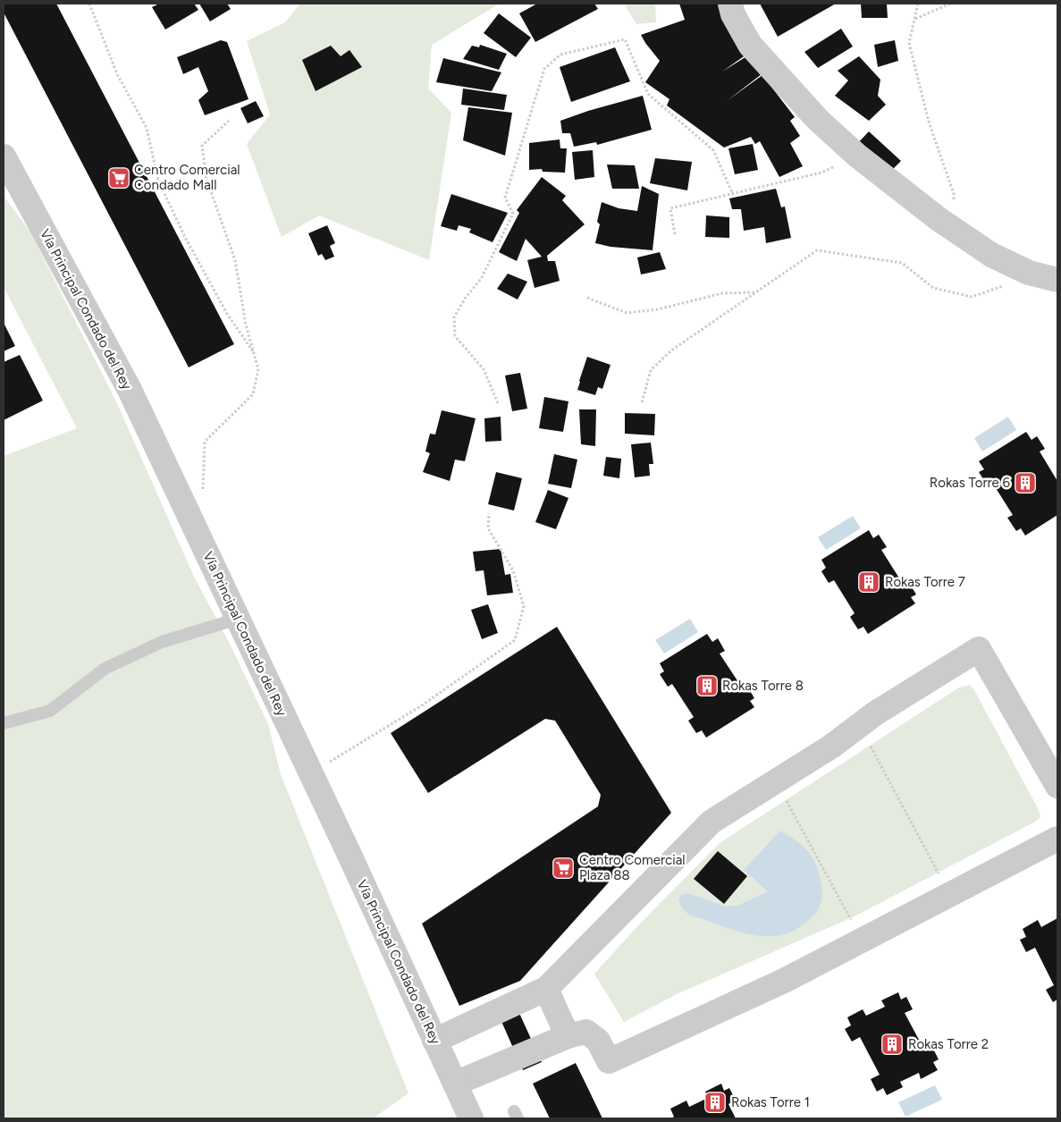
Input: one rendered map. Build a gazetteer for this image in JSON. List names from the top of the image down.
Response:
{
  "streets": {
    "street": ["Vía Principal Condado del Rey"]
  },
  "places": {
    "supermarket": ["Centro Comercial Condado Mall", "Centro Comercial Plaza 88"],
    "building": [
      "Rokas Torre 6",
      "Rokas Torre 7",
      "Rokas Torre 8",
      "Rokas Torre 2",
      "Rokas Torre 1"
    ]
  }
}
